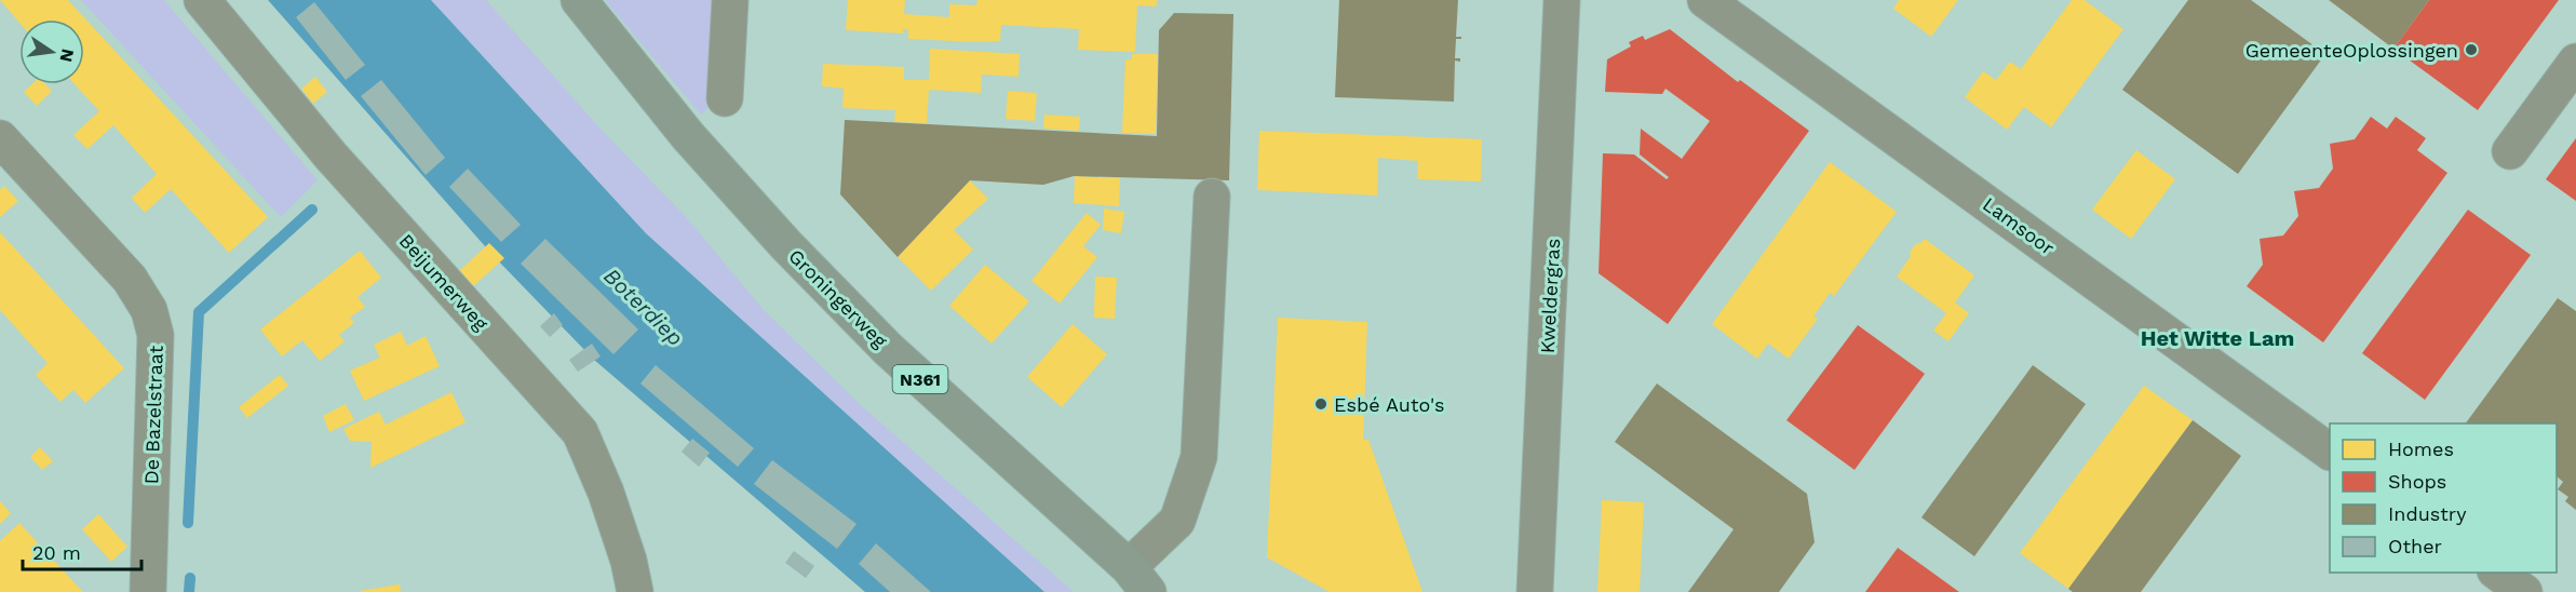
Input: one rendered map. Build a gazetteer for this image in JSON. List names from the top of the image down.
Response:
{
  "streets": {
    "main road": ["Groningerweg", "N361"],
    "street": [
      "Lamsoor",
      "Beijumerweg",
      "Kweldergras",
      "De Bazelstraat"
    ]
  },
  "districts": ["Het Witte Lam"],
  "water": ["Boterdiep"],
  "places": ["GemeenteOplossingen", "Esbé Auto's"],
  "legend": [
    "Homes",
    "Shops",
    "Industry",
    "Other"
  ],
  "scale_bar": "20 m",
  "north": "right"
}
